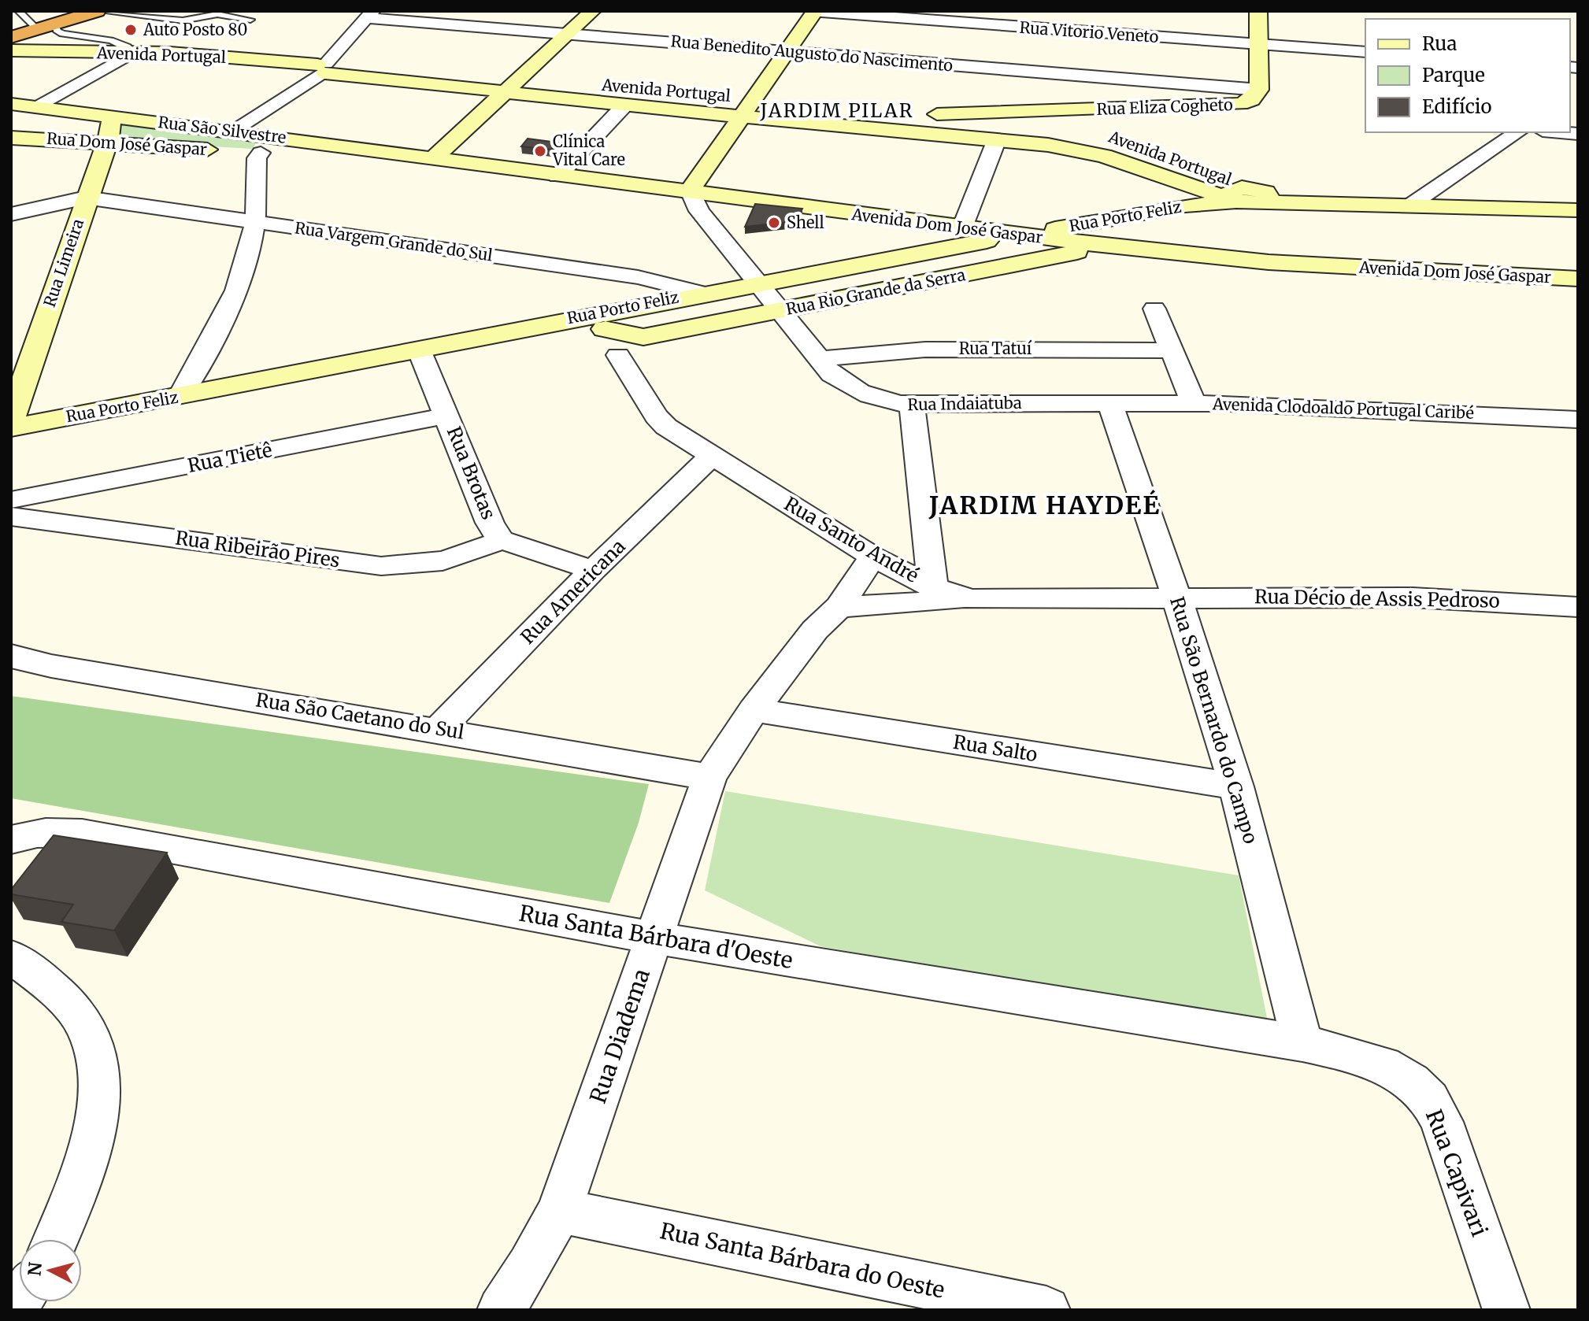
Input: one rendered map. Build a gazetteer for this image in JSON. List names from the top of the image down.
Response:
{
  "streets": {
    "street": [
      "Rua Vitorio Veneto",
      "Rua Benedito Augusto do Nascimento",
      "Avenida Portugal",
      "Rua Eliza Cogheto",
      "Rua São Silvestre",
      "Rua Dom José Gaspar",
      "Rua Porto Feliz",
      "Avenida Dom José Gaspar",
      "Rua Vargem Grande do Sul",
      "Rua Limeira",
      "Rua Rio Grande da Serra",
      "Rua Tatuí",
      "Rua Indaiatuba",
      "Avenida Clodoaldo Portugal Caribé",
      "Rua Tietê",
      "Rua Brotas",
      "Rua Santo André",
      "Rua Ribeirão Pires",
      "Rua Americana",
      "Rua Décio de Assis Pedroso",
      "Rua São Caetano do Sul",
      "Rua São Bernardo do Campo",
      "Rua Salto",
      "Rua Santa Bárbara d'Oeste",
      "Rua Diadema",
      "Rua Capivari",
      "Rua Santa Bárbara do Oeste"
    ]
  },
  "crossings": [
    ["Rua Vitorio Veneto", "Rua Eliza Cogheto"],
    ["Rua Benedito Augusto do Nascimento", "Rua Eliza Cogheto"],
    ["Avenida Portugal", "Rua Porto Feliz"],
    ["Rua São Silvestre", "Rua Dom José Gaspar"],
    ["Rua São Silvestre", "Rua Limeira"],
    ["Rua Dom José Gaspar", "Avenida Dom José Gaspar"],
    ["Rua Dom José Gaspar", "Rua Limeira"],
    ["Rua Porto Feliz", "Avenida Dom José Gaspar"],
    ["Rua Porto Feliz", "Rua Vargem Grande do Sul"],
    ["Rua Porto Feliz", "Rua Rio Grande da Serra"],
    ["Rua Porto Feliz", "Rua Indaiatuba"],
    ["Rua Porto Feliz", "Rua Brotas"],
    ["Rua Porto Feliz", "Rua Santo André"],
    ["Avenida Dom José Gaspar", "Rua Rio Grande da Serra"],
    ["Avenida Dom José Gaspar", "Rua Indaiatuba"],
    ["Rua Vargem Grande do Sul", "Rua Limeira"],
    ["Rua Rio Grande da Serra", "Rua Indaiatuba"],
    ["Rua Rio Grande da Serra", "Rua Santo André"],
    ["Rua Tatuí", "Rua Indaiatuba"],
    ["Rua Indaiatuba", "Avenida Clodoaldo Portugal Caribé"],
    ["Rua Indaiatuba", "Rua São Bernardo do Campo"],
    ["Avenida Clodoaldo Portugal Caribé", "Rua São Bernardo do Campo"],
    ["Rua Tietê", "Rua Brotas"],
    ["Rua Brotas", "Rua Ribeirão Pires"],
    ["Rua Brotas", "Rua Americana"],
    ["Rua Santo André", "Rua Americana"],
    ["Rua Santo André", "Rua Décio de Assis Pedroso"],
    ["Rua Santo André", "Rua São Bernardo do Campo"],
    ["Rua Santo André", "Rua Diadema"],
    ["Rua Americana", "Rua São Caetano do Sul"],
    ["Rua Décio de Assis Pedroso", "Rua São Bernardo do Campo"],
    ["Rua São Caetano do Sul", "Rua Diadema"],
    ["Rua São Bernardo do Campo", "Rua Salto"],
    ["Rua São Bernardo do Campo", "Rua Santa Bárbara d'Oeste"],
    ["Rua São Bernardo do Campo", "Rua Capivari"],
    ["Rua Salto", "Rua Diadema"],
    ["Rua Santa Bárbara d'Oeste", "Rua Diadema"],
    ["Rua Santa Bárbara d'Oeste", "Rua Capivari"],
    ["Rua Diadema", "Rua Santa Bárbara do Oeste"]
  ],
  "districts": ["JARDIM PILAR", "JARDIM HAYDEÉ"],
  "places": ["Auto Posto 80", "Clínica Vital Care", "Shell"],
  "legend": ["Rua", "Parque", "Edifício"],
  "north": "left"
}
